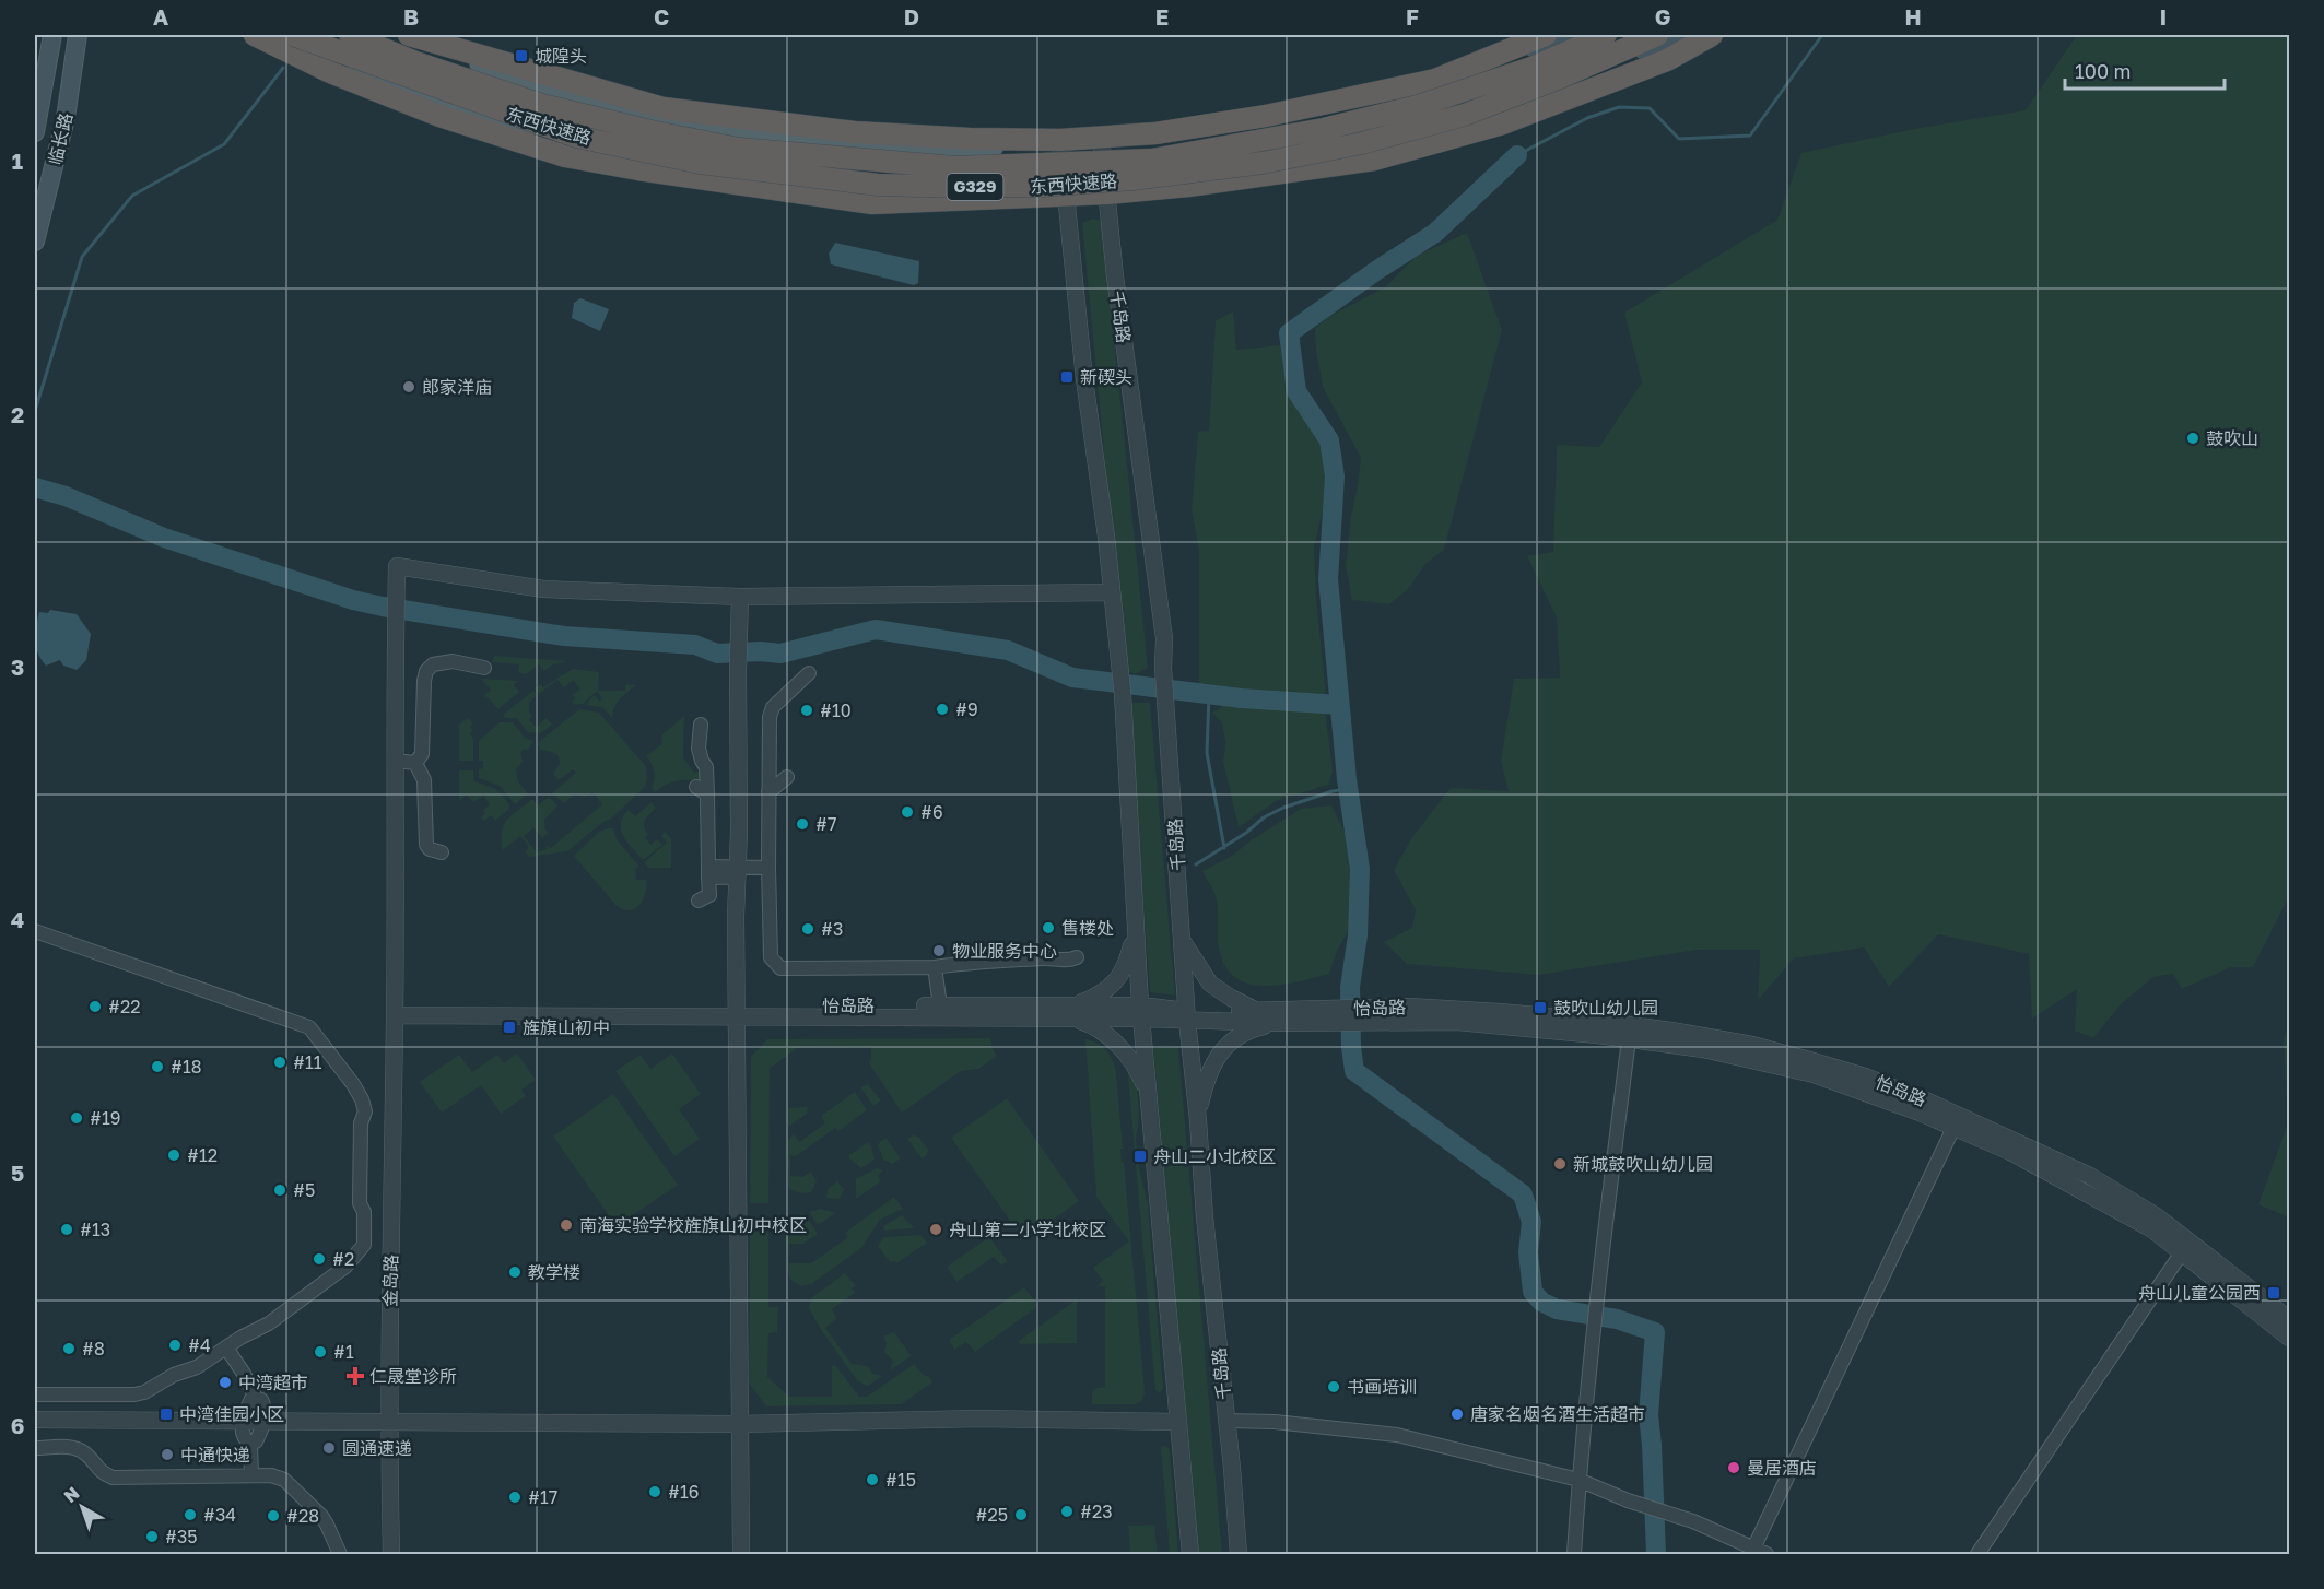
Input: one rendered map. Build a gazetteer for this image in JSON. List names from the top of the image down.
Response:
{
  "streets": {
    "highway": ["东西快速路", "G329"],
    "main road": ["临长路"],
    "street": ["千岛路", "怡岛路", "金岛路"]
  },
  "crossings": [
    ["千岛路", "怡岛路"]
  ],
  "places": {
    "transit": [
      "城隍头",
      "新碶头",
      "鼓吹山幼儿园",
      "旌旗山初中",
      "舟山二小北校区",
      "舟山儿童公园西",
      "中湾佳园小区"
    ],
    "other": [
      "郎家洋庙",
      "鼓吹山",
      "#9",
      "#10",
      "#6",
      "#7",
      "售楼处",
      "#3",
      "物业服务中心",
      "#22",
      "#11",
      "#18",
      "#19",
      "#12",
      "新城鼓吹山幼儿园",
      "#5",
      "南海实验学校旌旗山初中校区",
      "#13",
      "舟山第二小学北校区",
      "#2",
      "教学楼",
      "#4",
      "#8",
      "#1",
      "中湾超市",
      "书画培训",
      "唐家名烟名酒生活超市",
      "圆通速递",
      "中通快递",
      "曼居酒店",
      "#15",
      "#16",
      "#17",
      "#23",
      "#34",
      "#25",
      "#28",
      "#35"
    ],
    "health": ["仁晟堂诊所"]
  },
  "scale_bar": "100 m",
  "north": "top left",
  "grid": {
    "columns": [
      "A",
      "B",
      "C",
      "D",
      "E",
      "F",
      "G",
      "H",
      "I"
    ],
    "rows": [
      "1",
      "2",
      "3",
      "4",
      "5",
      "6"
    ]
  }
}
